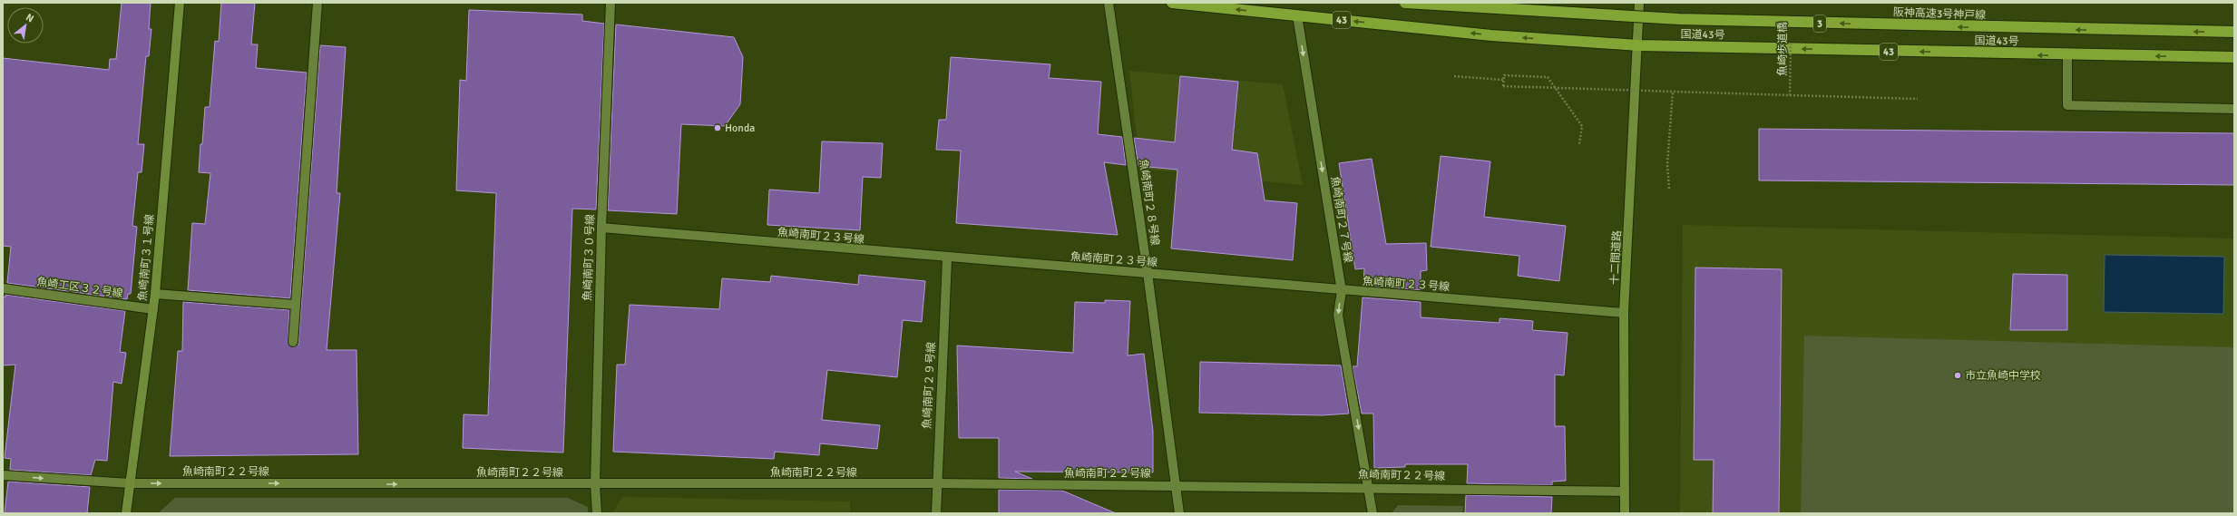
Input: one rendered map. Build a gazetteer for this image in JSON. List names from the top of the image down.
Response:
{
  "streets": {
    "highway": [
      "阪神高速3号神戸線",
      "43",
      "3",
      "国道43号"
    ],
    "street": [
      "魚崎南町２８号線",
      "魚崎南町２７号線",
      "魚崎南町２３号線",
      "魚崎南町３１号線",
      "魚崎南町３０号線",
      "十二間道路",
      "魚崎工区３２号線",
      "魚崎南町２９号線",
      "魚崎南町２２号線"
    ],
    "path": ["魚崎歩道橋"]
  },
  "crossings": [
    ["国道43号", "魚崎南町２７号線"],
    ["国道43号", "十二間道路"],
    ["魚崎南町２８号線", "魚崎南町２３号線"],
    ["魚崎南町２８号線", "魚崎南町２２号線"],
    ["魚崎南町２７号線", "魚崎南町２３号線"],
    ["魚崎南町２７号線", "魚崎南町２２号線"],
    ["魚崎南町２３号線", "魚崎南町３０号線"],
    ["魚崎南町２３号線", "十二間道路"],
    ["魚崎南町２３号線", "魚崎南町２９号線"],
    ["魚崎南町３１号線", "魚崎工区３２号線"],
    ["魚崎南町３１号線", "魚崎南町２２号線"],
    ["魚崎南町３０号線", "魚崎南町２２号線"],
    ["十二間道路", "魚崎南町２２号線"],
    ["魚崎南町２９号線", "魚崎南町２２号線"]
  ],
  "one_way": [
    "阪神高速3号神戸線",
    "国道43号",
    "魚崎南町２７号線",
    "魚崎南町２２号線"
  ],
  "places": ["Honda", "市立魚崎中学校"],
  "north": "top right"
}
